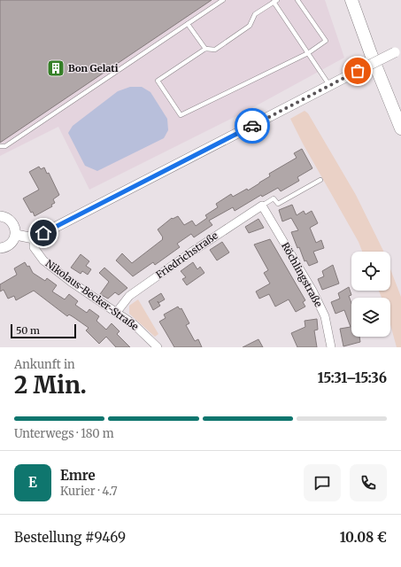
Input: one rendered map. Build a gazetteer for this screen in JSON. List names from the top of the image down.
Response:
{
  "streets": {
    "street": ["Friedrichstraße", "Röchlingstraße", "Nikolaus-Becker-Straße"]
  },
  "crossings": [
    ["Friedrichstraße", "Röchlingstraße"],
    ["Friedrichstraße", "Nikolaus-Becker-Straße"]
  ],
  "places": {
    "building": ["Bon Gelati"]
  },
  "scale_bar": "50 m",
  "page": {
    "scale": "50 m",
    "heading": ["2 Min.", "Ankunft in", "15:31–15:36"],
    "panel": [
      "Emre",
      "Kurier · 4.7",
      "Bestellung #9469",
      "10.08 €"
    ],
    "bar": "Unterwegs · 180 m",
    "round": "E"
  }
}
